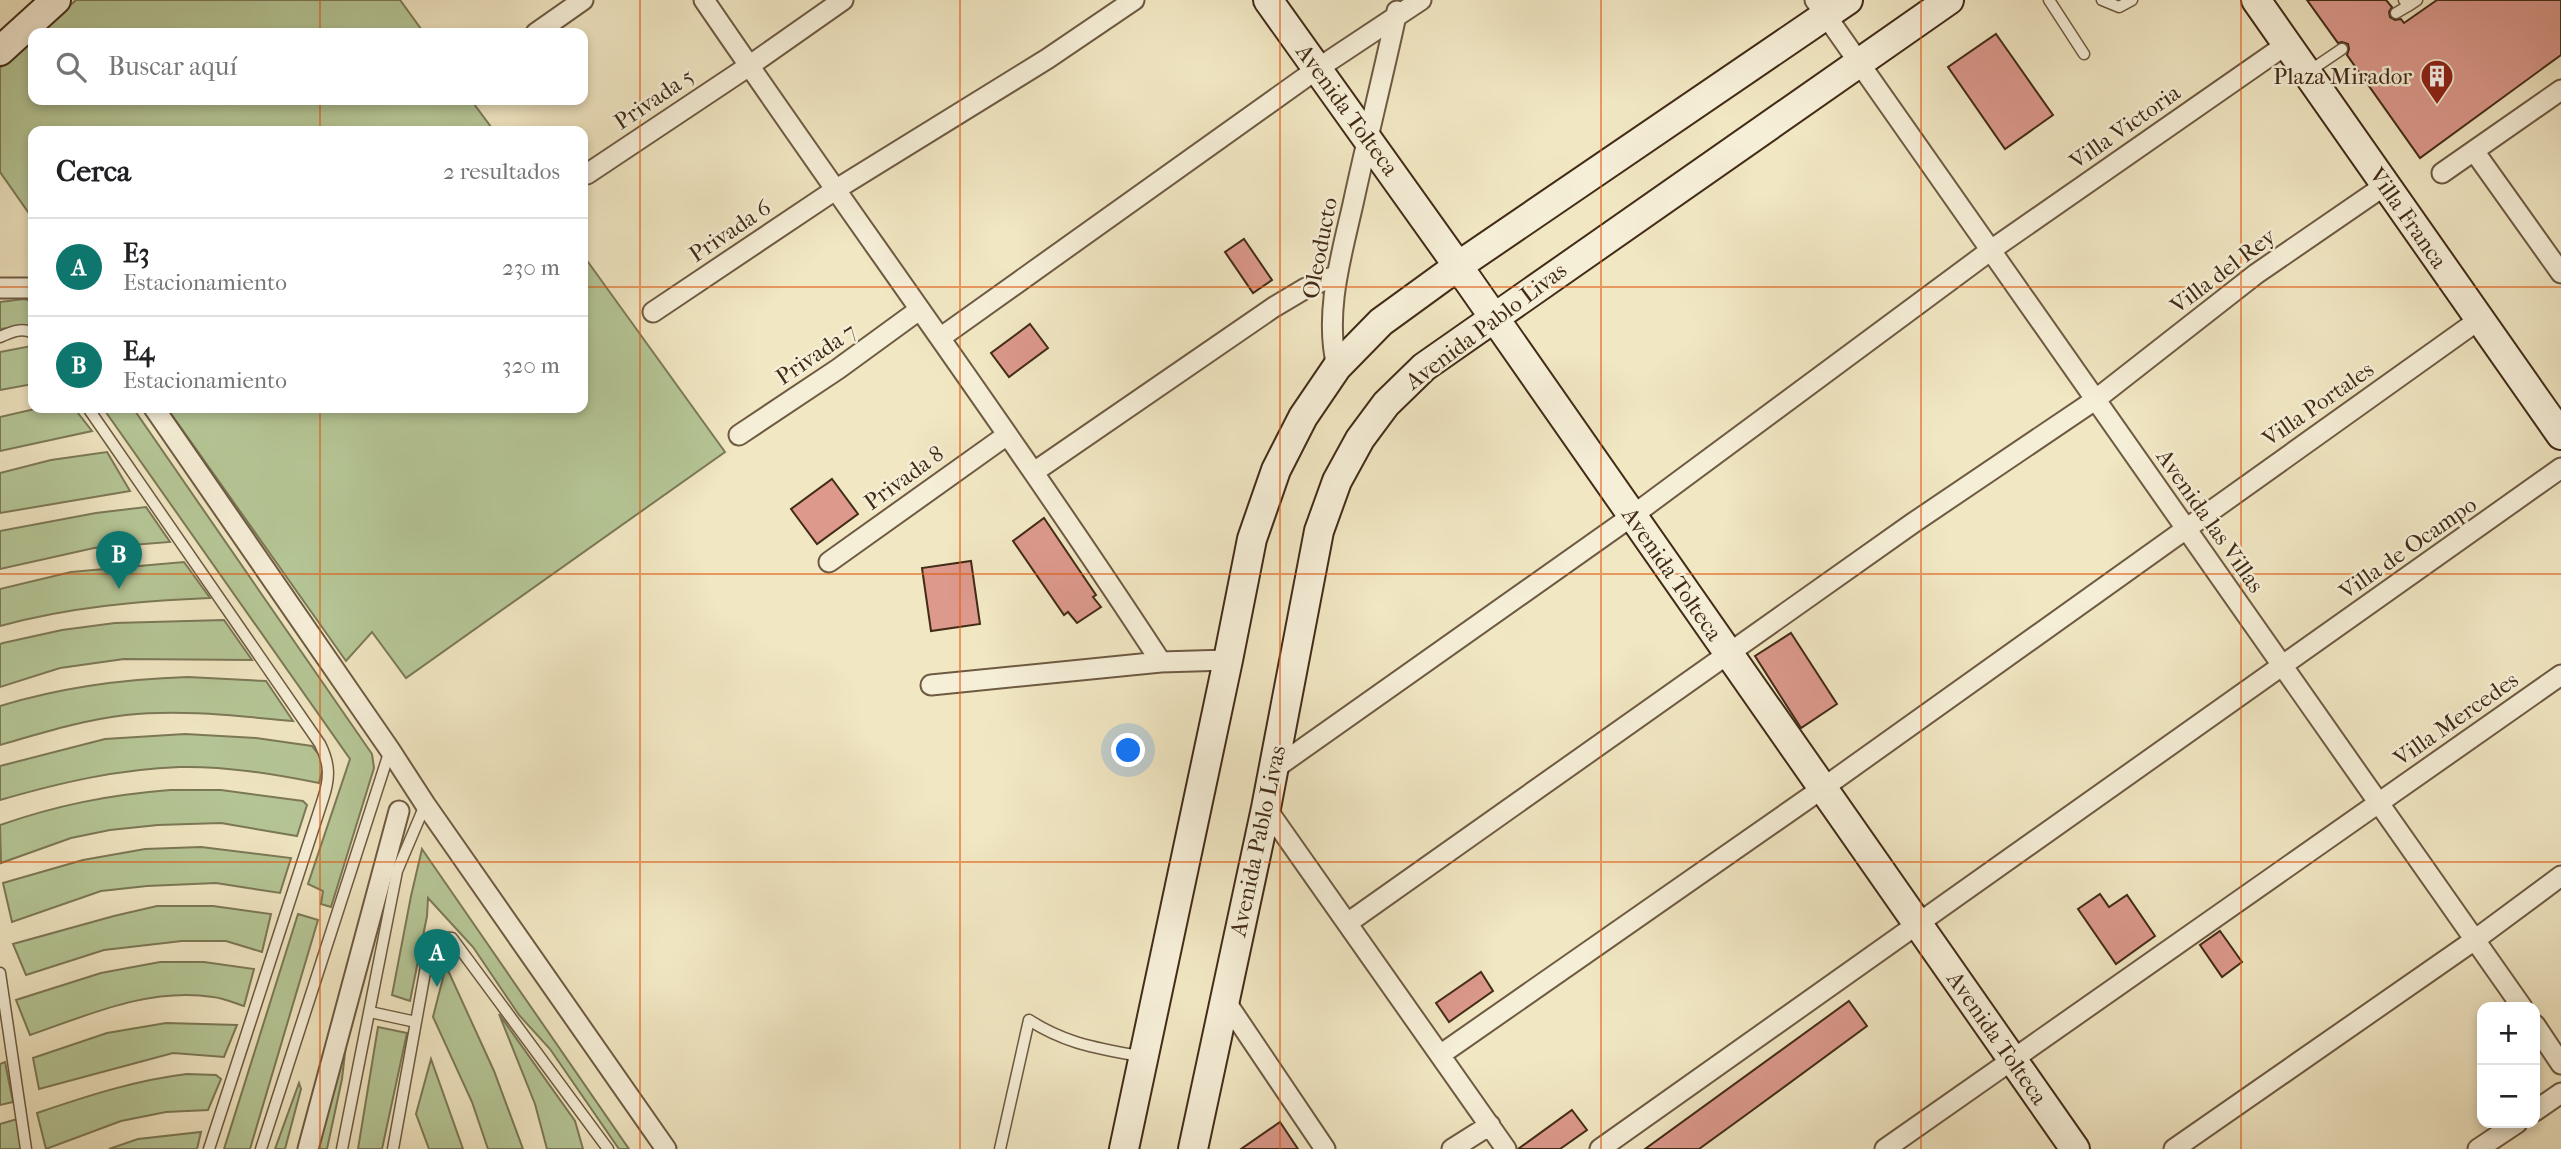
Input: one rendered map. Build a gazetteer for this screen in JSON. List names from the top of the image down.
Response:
{
  "streets": {
    "main road": ["Avenida Tolteca", "Villa Franca", "Avenida Pablo Livas"],
    "street": [
      "Privada 5",
      "Villa Victoria",
      "Privada 6",
      "Oleoducto",
      "Villa del Rey",
      "Privada 7",
      "Villa Portales",
      "Privada 8",
      "Avenida las Villas",
      "Villa de Ocampo",
      "Villa Mercedes"
    ]
  },
  "crossings": [
    ["Avenida Tolteca", "Villa Victoria"],
    ["Avenida Tolteca", "Oleoducto"],
    ["Avenida Tolteca", "Villa del Rey"],
    ["Avenida Tolteca", "Avenida Pablo Livas"],
    ["Avenida Tolteca", "Villa Portales"],
    ["Avenida Tolteca", "Villa de Ocampo"],
    ["Avenida Tolteca", "Villa Mercedes"],
    ["Villa Victoria", "Villa Franca"],
    ["Villa Victoria", "Avenida Pablo Livas"],
    ["Villa Victoria", "Avenida las Villas"],
    ["Villa Franca", "Villa del Rey"],
    ["Villa Franca", "Villa Portales"],
    ["Villa del Rey", "Avenida las Villas"],
    ["Avenida Pablo Livas", "Avenida las Villas"],
    ["Villa Portales", "Avenida las Villas"],
    ["Avenida las Villas", "Villa de Ocampo"],
    ["Avenida las Villas", "Villa Mercedes"]
  ],
  "places": {
    "building": ["Plaza Mirador"]
  },
  "page": {
    "search": "Buscar aquí",
    "heading": ["Cerca", "2 resultados"],
    "list": [
      {
        "mark": "A",
        "name": "E3",
        "note": "Estacionamiento",
        "value": "230 m"
      },
      {
        "mark": "B",
        "name": "E4",
        "note": "Estacionamiento",
        "value": "320 m"
      }
    ],
    "pins": ["B", "A"],
    "map_buttons": ["+", "−"]
  }
}
